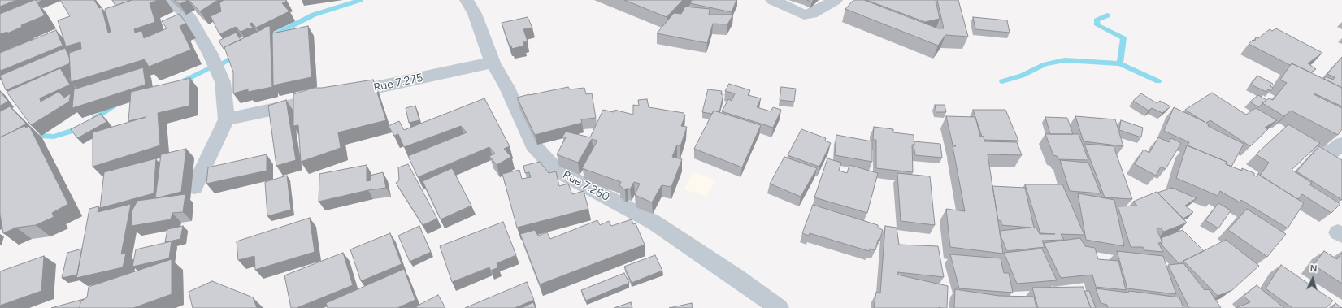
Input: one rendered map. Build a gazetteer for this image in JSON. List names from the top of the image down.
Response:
{
  "streets": {
    "street": ["Rue 7.275", "Rue 7.250"]
  },
  "crossings": [
    ["Rue 7.275", "Rue 7.250"]
  ],
  "north": "top"
}
